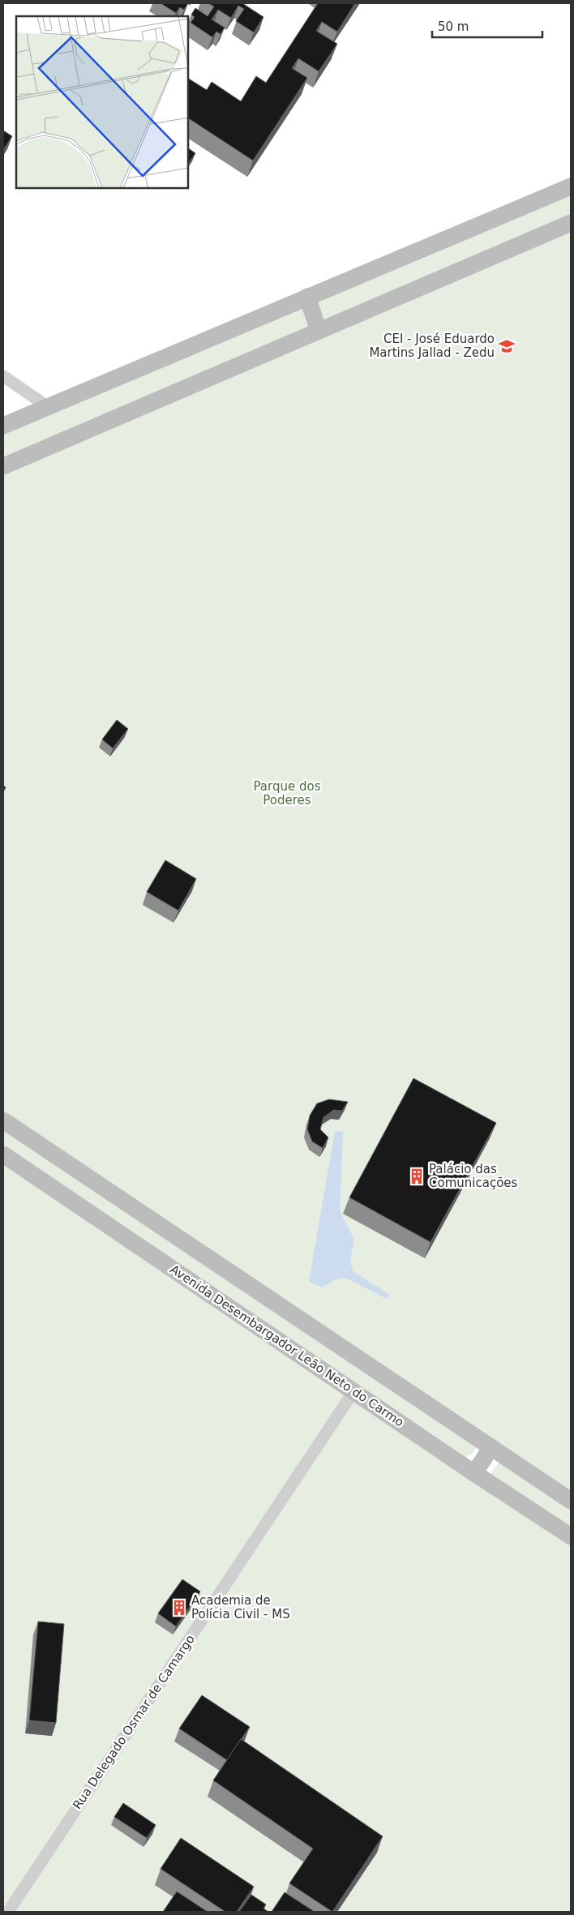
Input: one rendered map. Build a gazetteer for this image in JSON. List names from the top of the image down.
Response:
{
  "streets": {
    "main road": ["Avenida Desembargador Leão Neto do Carmo"],
    "street": ["Rua Delegado Osmar de Camargo"]
  },
  "crossings": [
    ["Avenida Desembargador Leão Neto do Carmo", "Rua Delegado Osmar de Camargo"]
  ],
  "parks": ["Parque dos Poderes"],
  "places": {
    "school or university": ["CEI - José Eduardo Martins Jallad - Zedu"],
    "building": ["Palácio das Comunicações", "Academia de Polícia Civil - MS"]
  },
  "scale_bar": "50 m"
}
